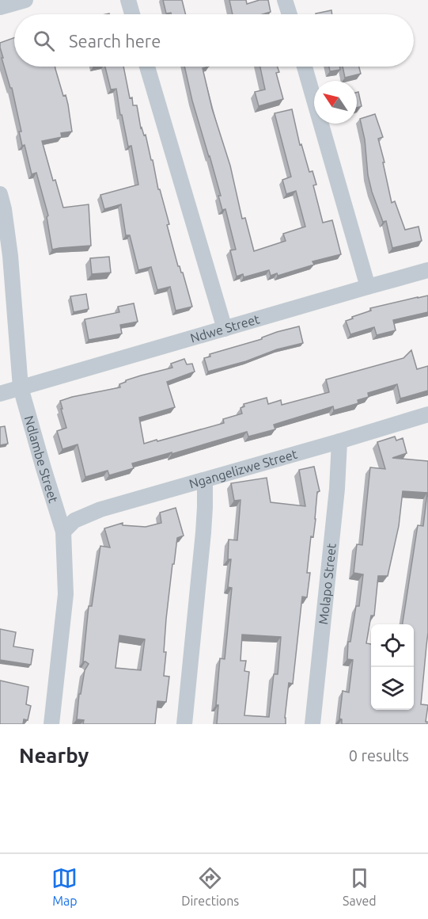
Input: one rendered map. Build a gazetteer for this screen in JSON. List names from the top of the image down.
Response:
{
  "streets": {
    "street": [
      "Ndwe Street",
      "Ndlambe Street",
      "Ngangelizwe Street",
      "Molapo Street"
    ]
  },
  "crossings": [
    ["Ndwe Street", "Ndlambe Street"],
    ["Ndlambe Street", "Ngangelizwe Street"],
    ["Ngangelizwe Street", "Molapo Street"]
  ],
  "north": "top left",
  "page": {
    "search": "Search here",
    "heading": ["Nearby", "0 results"],
    "nav": ["Map", "Directions", "Saved"]
  }
}
